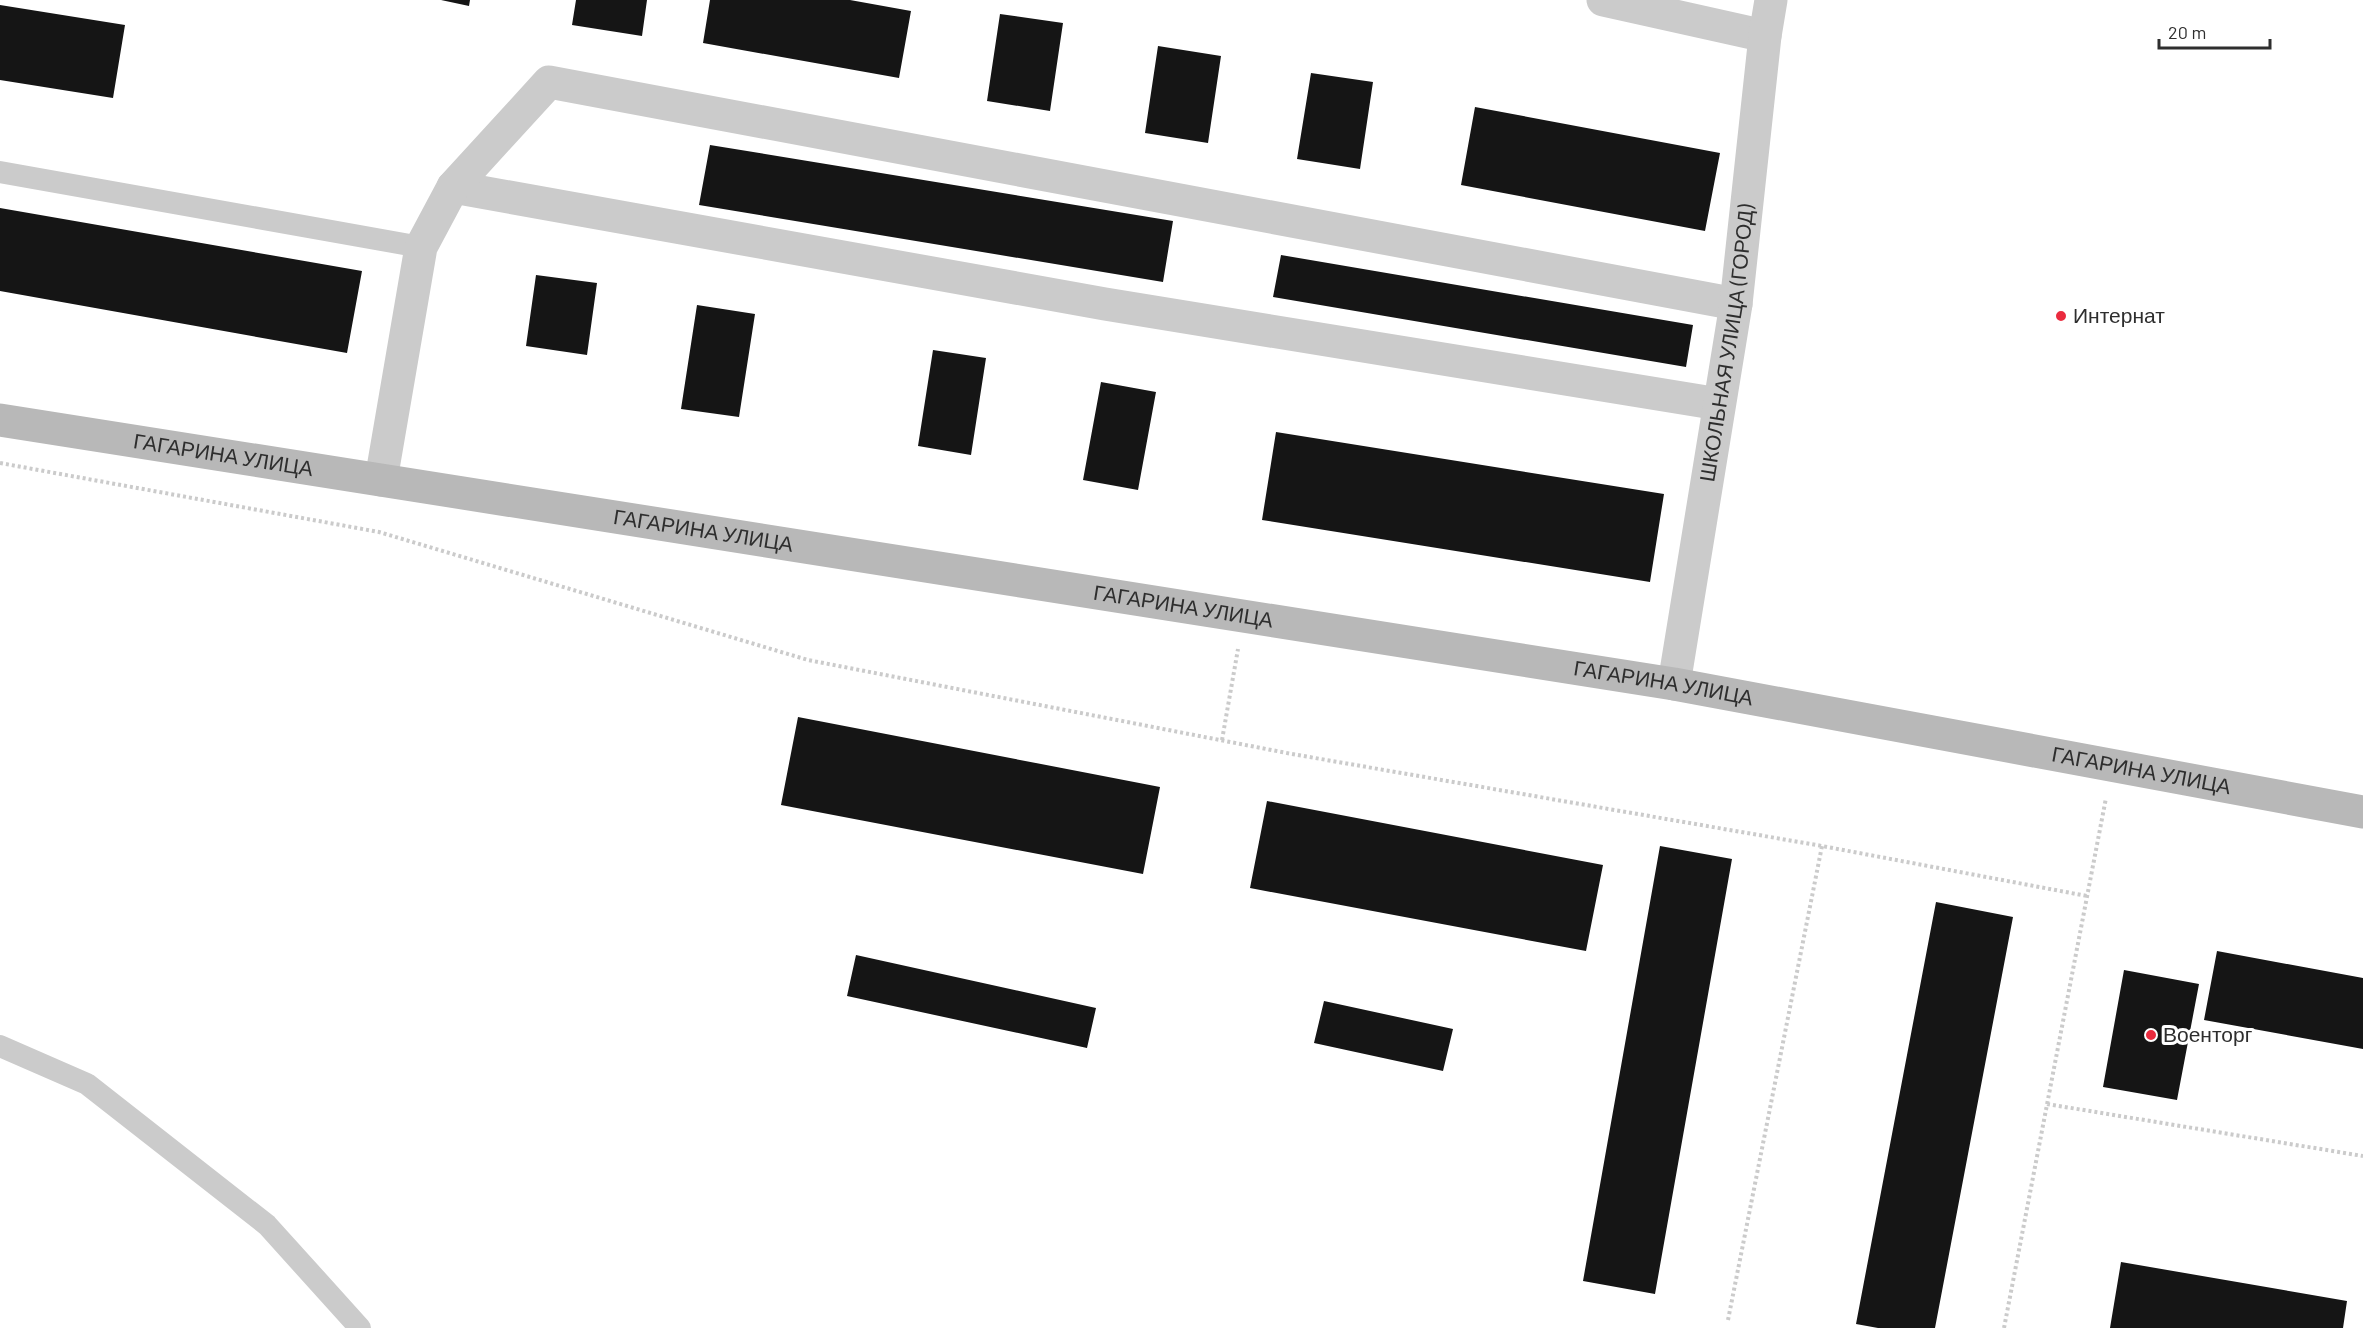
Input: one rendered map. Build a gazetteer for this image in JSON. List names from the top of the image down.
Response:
{
  "streets": {
    "main road": ["ГАГАРИНА УЛИЦА"],
    "street": ["ШКОЛЬНАЯ УЛИЦА (ГОРОД)"]
  },
  "crossings": [
    ["ШКОЛЬНАЯ УЛИЦА (ГОРОД)", "ГАГАРИНА УЛИЦА"]
  ],
  "places": ["Интернат", "Военторг"],
  "scale_bar": "20 m"
}
